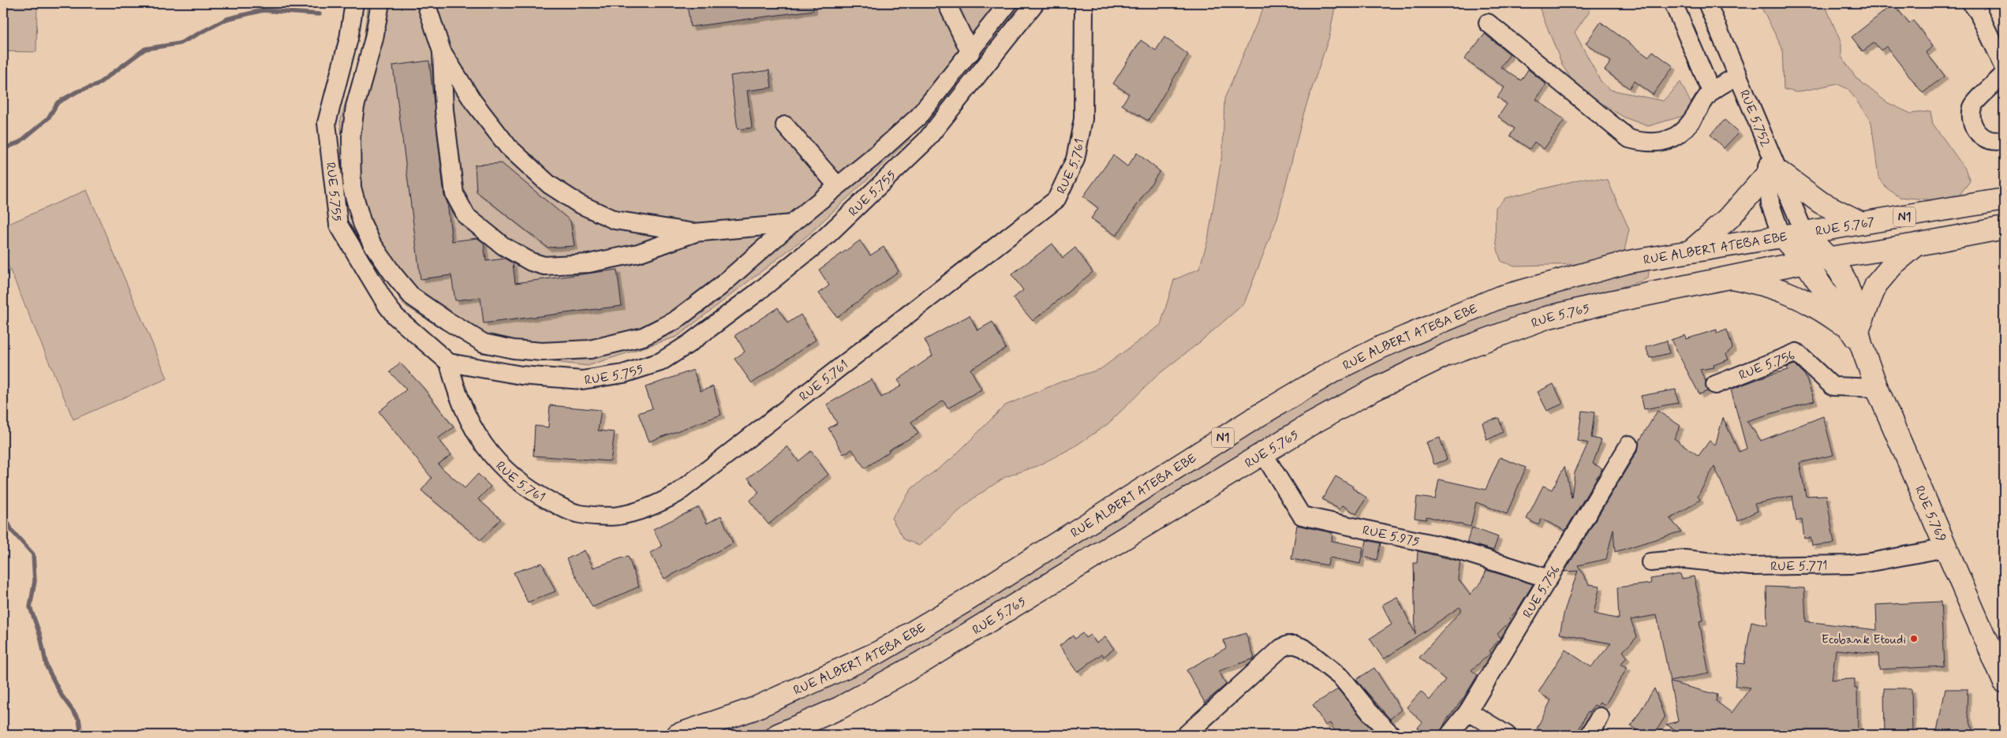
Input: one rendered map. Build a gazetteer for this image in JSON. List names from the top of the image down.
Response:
{
  "streets": {
    "main road": [
      "N1",
      "RUE 5.767",
      "RUE ALBERT ATEBA EBE",
      "RUE 5.765",
      "RUE 5.769"
    ],
    "street": [
      "RUE 5.752",
      "RUE 5.761",
      "RUE 5.755",
      "RUE 5.756",
      "RUE 5.975",
      "RUE 5.771"
    ]
  },
  "crossings": [
    ["RUE 5.761", "RUE 5.755"],
    ["N1", "RUE 5.765"],
    ["N1", "RUE 5.769"],
    ["RUE 5.767", "RUE ALBERT ATEBA EBE"],
    ["RUE 5.767", "RUE 5.769"],
    ["RUE ALBERT ATEBA EBE", "RUE 5.769"],
    ["RUE 5.765", "RUE 5.769"],
    ["RUE 5.765", "RUE 5.975"],
    ["RUE 5.756", "RUE 5.769"],
    ["RUE 5.756", "RUE 5.975"],
    ["RUE 5.769", "RUE 5.771"]
  ],
  "places": ["Ecobank Etoudi"]
}
